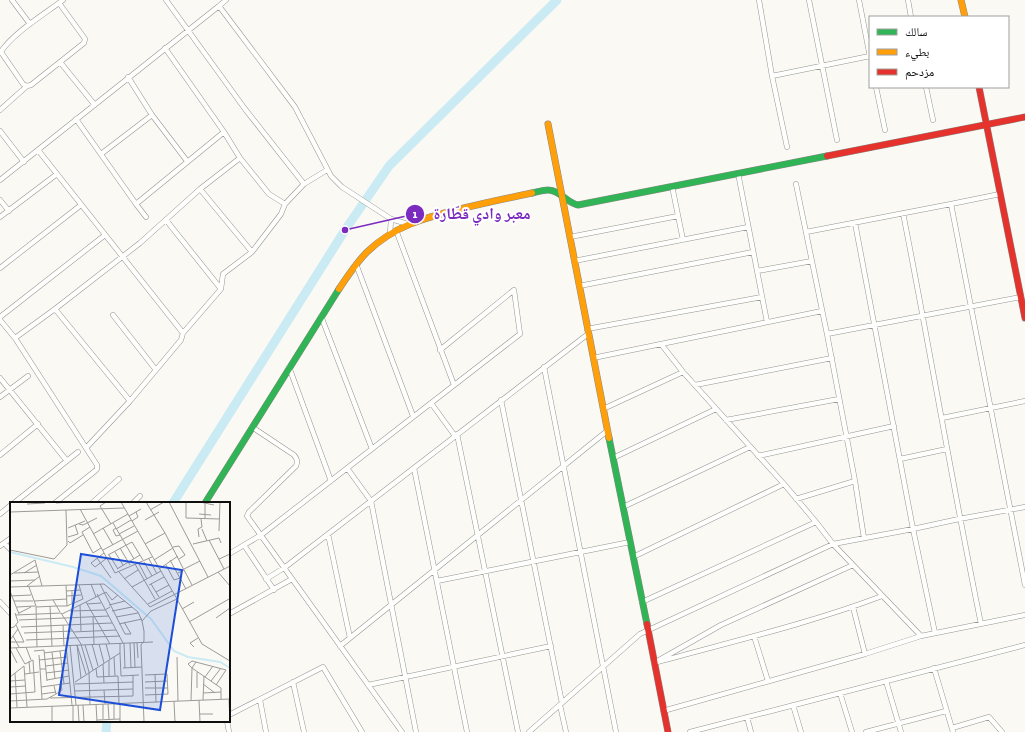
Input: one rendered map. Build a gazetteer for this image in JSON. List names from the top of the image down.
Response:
{
  "places": ["معبر وادي قطّارة"],
  "legend": ["سالك", "بطيء", "مزدحم"]
}
